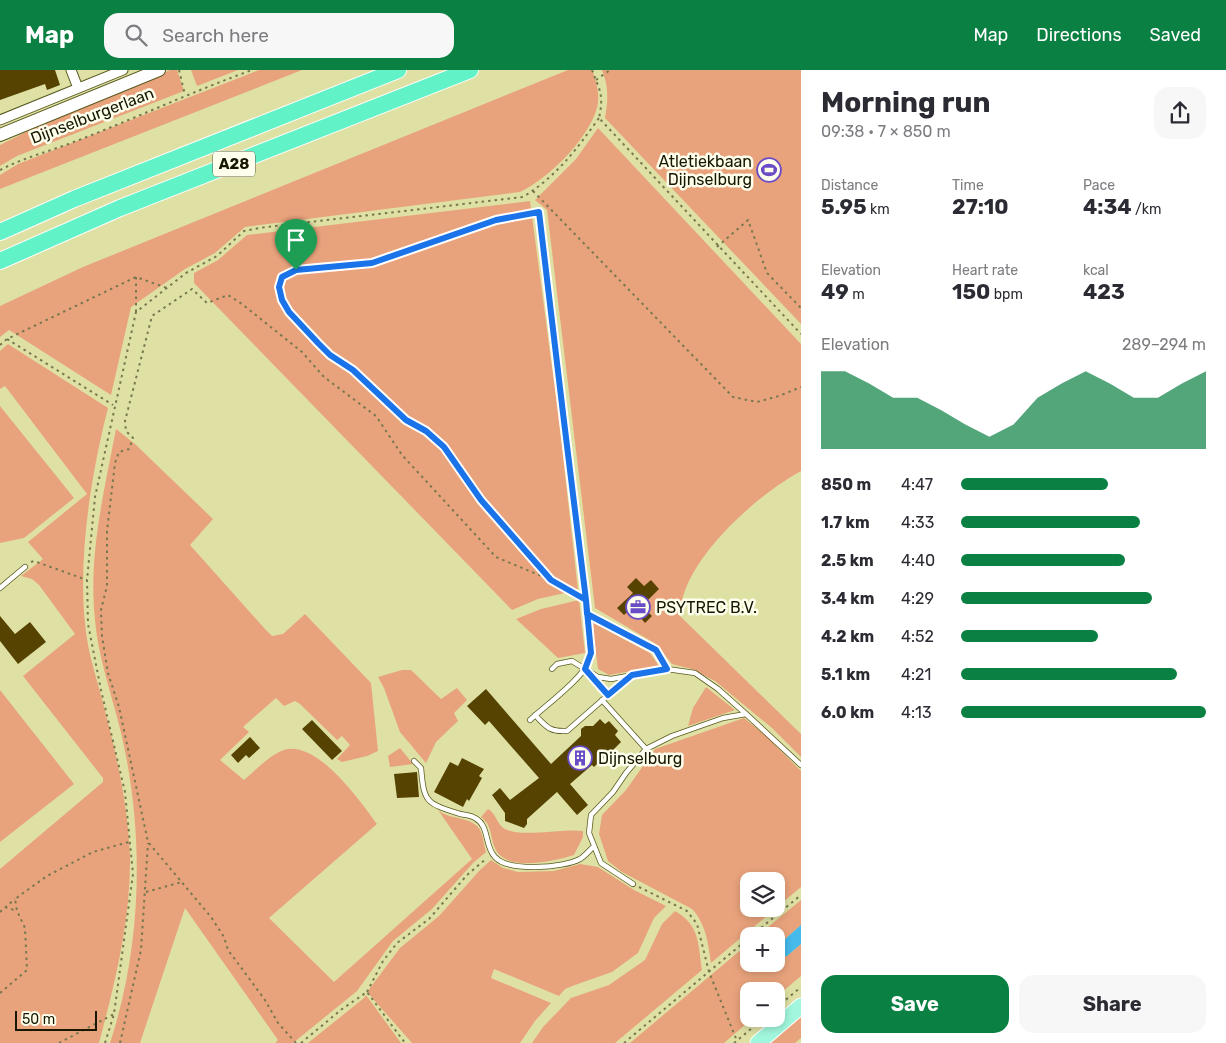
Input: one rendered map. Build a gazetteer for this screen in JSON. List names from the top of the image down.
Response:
{
  "streets": {
    "highway": ["A28"],
    "main road": ["Dijnselburgerlaan"]
  },
  "places": {
    "sports": ["Atletiekbaan Dijnselburg"],
    "office": ["PSYTREC B.V."],
    "building": ["Dijnselburg"]
  },
  "scale_bar": "50 m",
  "page": {
    "header": "Map",
    "search": "Search here",
    "nav": ["Map", "Directions", "Saved"],
    "heading": ["Morning run", "09:38 · 7 × 850 m"],
    "stats": [
      ["Distance", "5.95 km"],
      ["Time", "27:10"],
      ["Pace", "4:34 /km"],
      ["Elevation", "49 m"],
      ["Heart rate", "150 bpm"],
      ["kcal", "423"]
    ],
    "chart": ["Elevation", "289–294 m"],
    "list": [
      {
        "name": "850 m",
        "note": "4:47"
      },
      {
        "name": "1.7 km",
        "note": "4:33"
      },
      {
        "name": "2.5 km",
        "note": "4:40"
      },
      {
        "name": "3.4 km",
        "note": "4:29"
      },
      {
        "name": "4.2 km",
        "note": "4:52"
      },
      {
        "name": "5.1 km",
        "note": "4:21"
      },
      {
        "name": "6.0 km",
        "note": "4:13"
      }
    ],
    "map_buttons": ["+", "−"],
    "buttons": ["Save", "Share"],
    "scale": "50 m"
  }
}
